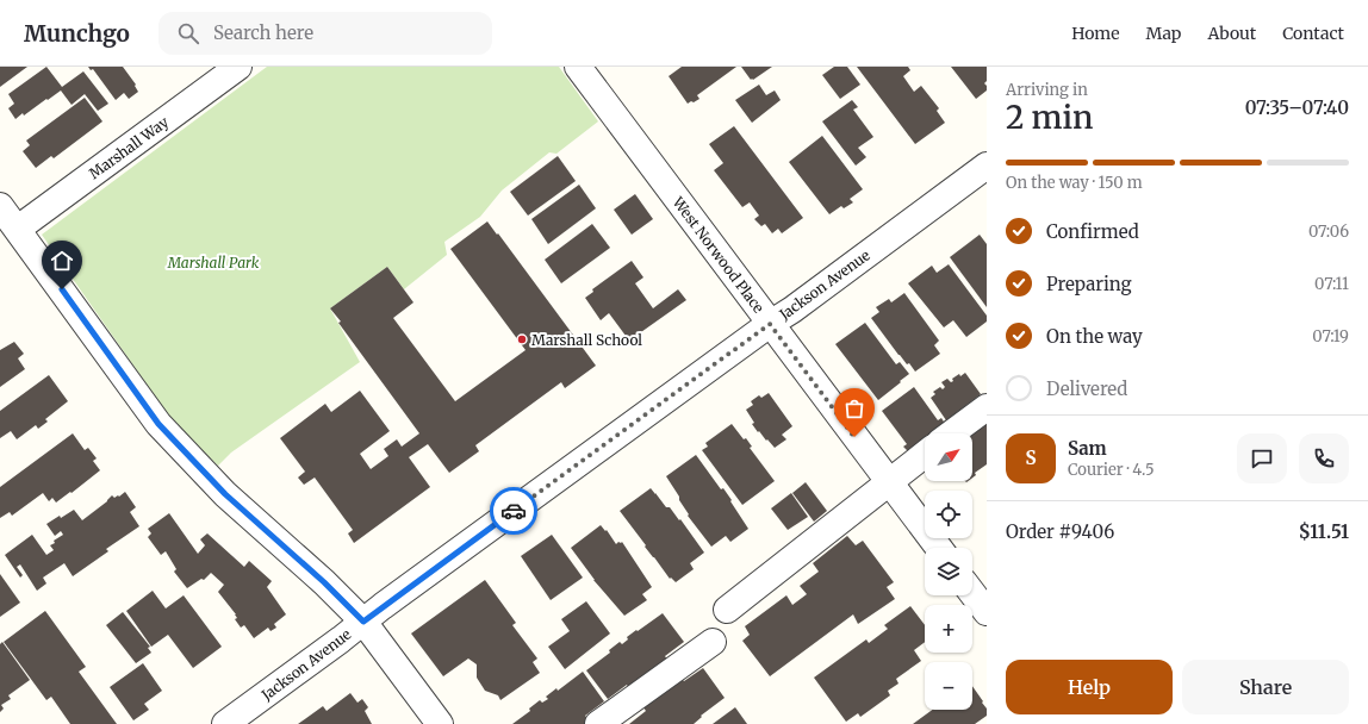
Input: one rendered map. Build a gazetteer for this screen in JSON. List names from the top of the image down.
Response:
{
  "streets": {
    "street": ["Marshall Way", "West Norwood Place", "Jackson Avenue"]
  },
  "crossings": [
    ["West Norwood Place", "Jackson Avenue"]
  ],
  "parks": ["Marshall Park"],
  "places": ["Marshall School"],
  "north": "top right",
  "page": {
    "header": "Munchgo",
    "search": "Search here",
    "nav": [
      "Home",
      "Map",
      "About",
      "Contact"
    ],
    "heading": ["2 min", "Arriving in", "07:35–07:40"],
    "panel": [
      "Sam",
      "Courier · 4.5",
      "Order #9406",
      "$11.51"
    ],
    "bar": "On the way · 150 m",
    "list": [
      ["Confirmed", "07:06"],
      ["Preparing", "07:11"],
      ["On the way", "07:19"],
      "Delivered"
    ],
    "map_buttons": ["+", "−"],
    "round": "S",
    "buttons": ["Help", "Share"]
  }
}
